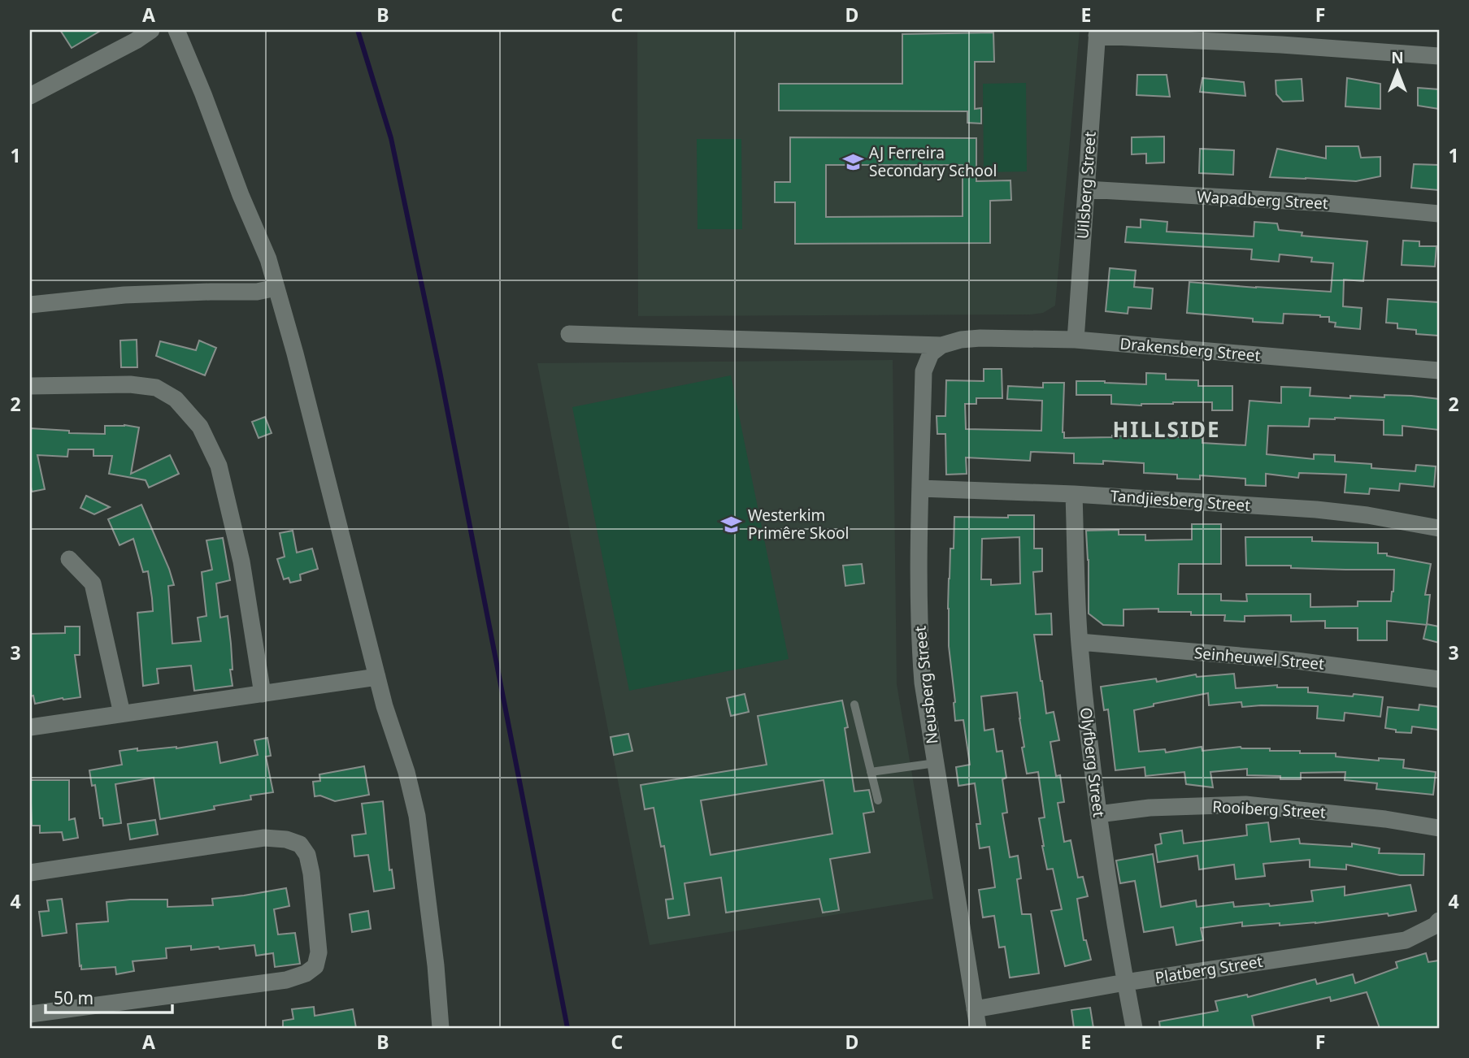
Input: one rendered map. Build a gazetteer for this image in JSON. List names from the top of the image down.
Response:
{
  "streets": {
    "street": [
      "Uilsberg Street",
      "Wapadberg Street",
      "Drakensberg Street",
      "Tandjiesberg Street",
      "Seinheuwel Street",
      "Neusberg Street",
      "Olyfberg Street",
      "Rooiberg Street",
      "Platberg Street"
    ]
  },
  "crossings": [
    ["Uilsberg Street", "Wapadberg Street"],
    ["Uilsberg Street", "Drakensberg Street"],
    ["Drakensberg Street", "Neusberg Street"],
    ["Tandjiesberg Street", "Neusberg Street"],
    ["Tandjiesberg Street", "Olyfberg Street"],
    ["Seinheuwel Street", "Olyfberg Street"],
    ["Neusberg Street", "Platberg Street"],
    ["Olyfberg Street", "Rooiberg Street"],
    ["Olyfberg Street", "Platberg Street"]
  ],
  "districts": ["HILLSIDE"],
  "places": {
    "school or university": ["AJ Ferreira Secondary School", "Westerkim Primêre Skool"]
  },
  "scale_bar": "50 m",
  "north": "top",
  "grid": {
    "columns": [
      "A",
      "B",
      "C",
      "D",
      "E",
      "F"
    ],
    "rows": [
      "1",
      "2",
      "3",
      "4"
    ]
  }
}
